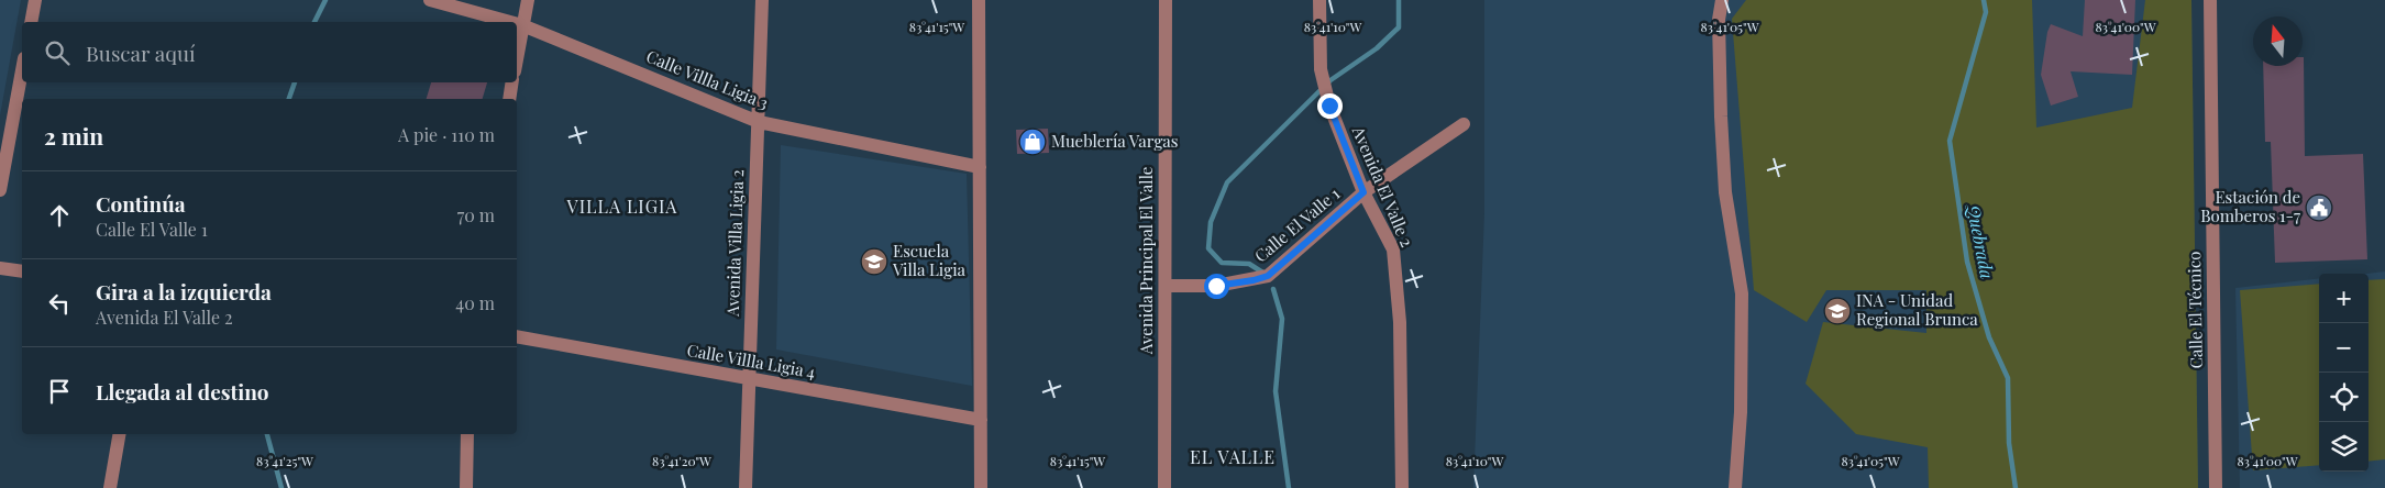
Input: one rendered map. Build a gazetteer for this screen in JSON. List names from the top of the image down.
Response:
{
  "streets": {
    "street": [
      "Calle Villla Ligia 3",
      "Avenida El Valle 2",
      "Calle El Valle 1",
      "Avenida Villa Ligia 2",
      "Avenida Principal El Valle",
      "Calle El Técnico",
      "Calle Villla Ligia 4"
    ]
  },
  "crossings": [
    ["Calle Villla Ligia 3", "Avenida Villa Ligia 2"],
    ["Avenida El Valle 2", "Calle El Valle 1"],
    ["Calle El Valle 1", "Avenida Principal El Valle"],
    ["Avenida Villa Ligia 2", "Calle Villla Ligia 4"]
  ],
  "districts": ["VILLA LIGIA", "EL VALLE"],
  "water": ["Quebrada"],
  "places": {
    "shop": ["Mueblería Vargas"],
    "public building": ["Estación de Bomberos 1-7"],
    "school or university": ["Escuela Villa Ligia", "INA - Unidad Regional Brunca"]
  },
  "north": "top",
  "page": {
    "search": "Buscar aquí",
    "heading": ["2 min", "A pie · 110 m"],
    "list": [
      ["Continúa", "Calle El Valle 1", "70 m"],
      ["Gira a la izquierda", "Avenida El Valle 2", "40 m"],
      "Llegada al destino"
    ],
    "map_buttons": ["+", "−"]
  },
  "coordinates": [
    "83°41'15\"W",
    "83°41'10\"W",
    "83°41'05\"W",
    "83°41'00\"W",
    "83°41'25\"W",
    "83°41'20\"W"
  ]
}
